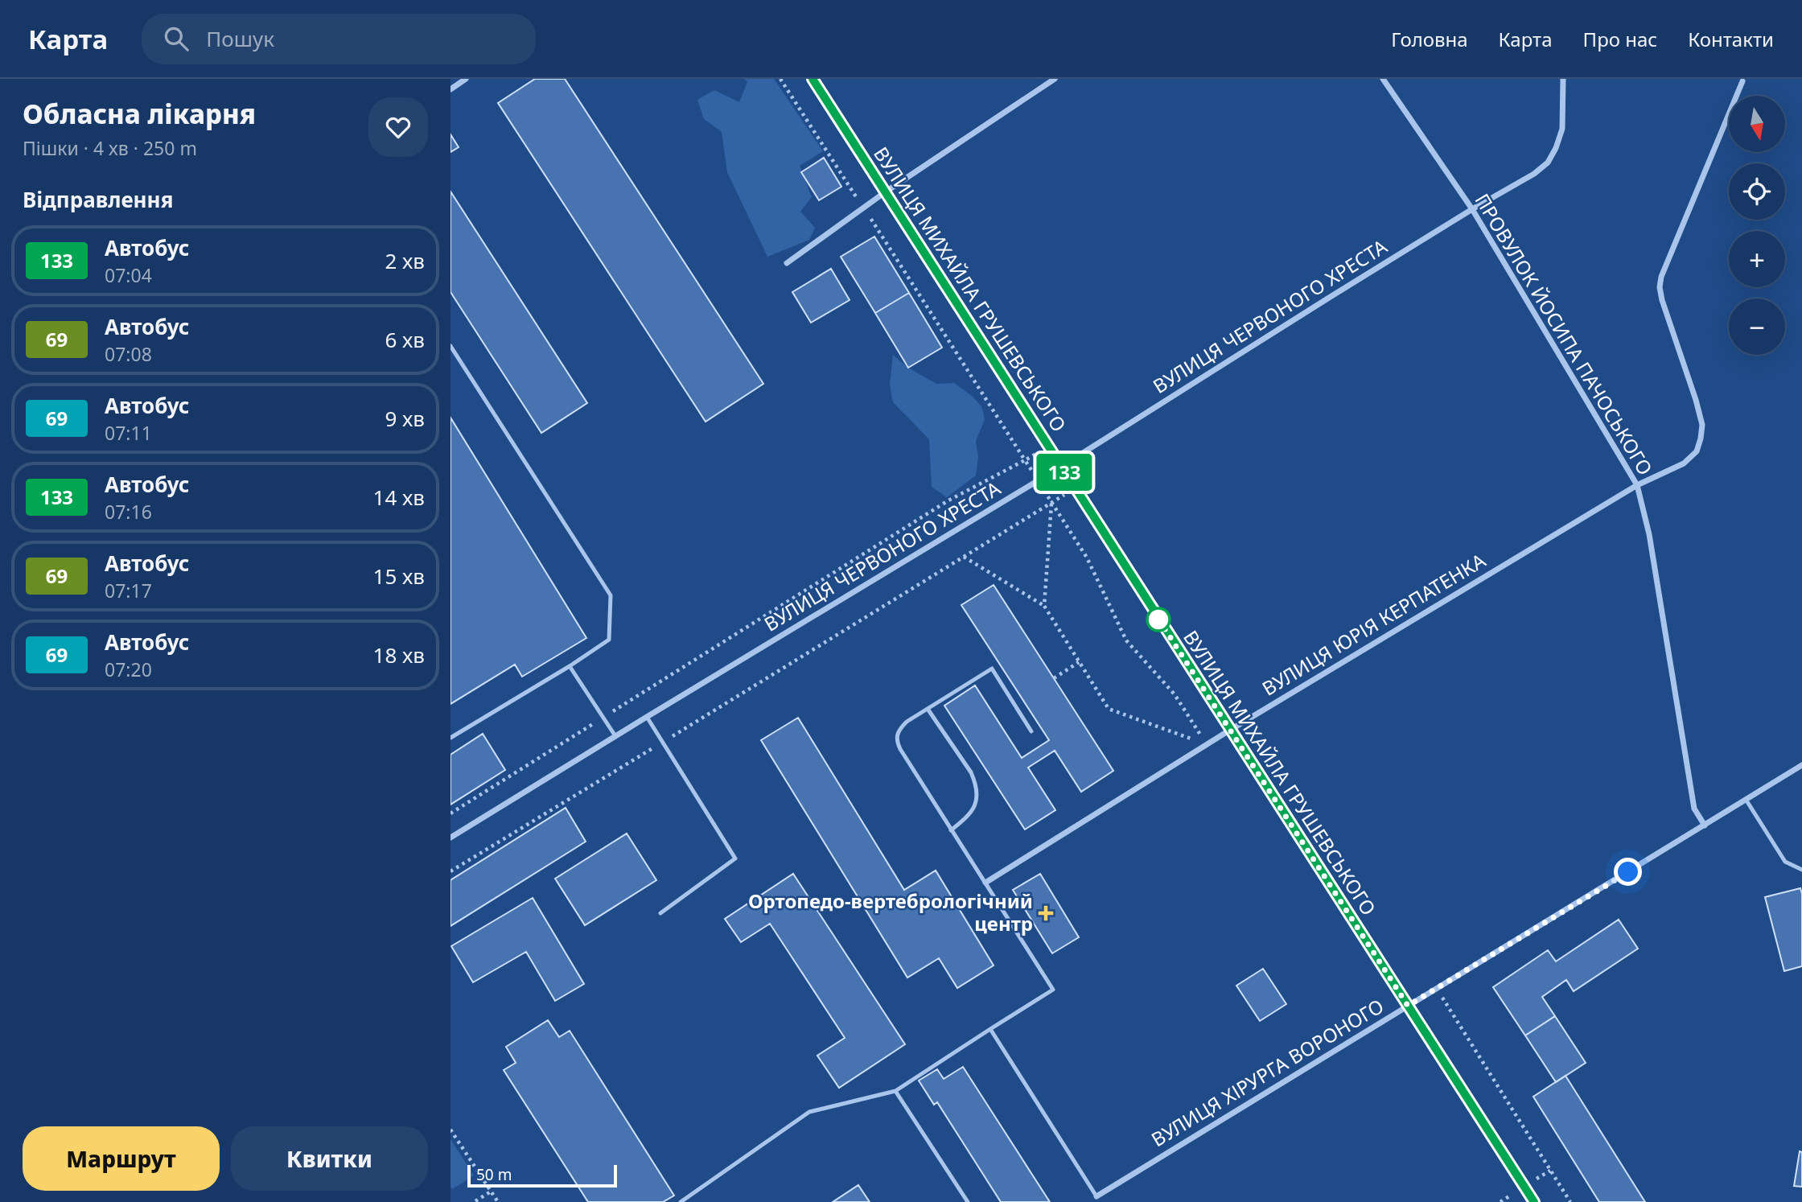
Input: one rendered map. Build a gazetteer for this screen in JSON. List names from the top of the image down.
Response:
{
  "streets": {
    "street": [
      "ВУЛИЦЯ МИХАЙЛА ГРУШЕВСЬКОГО",
      "ВУЛИЦЯ ЧЕРВОНОГО ХРЕСТА",
      "ПРОВУЛОК ЙОСИПА ПАЧОСЬКОГО",
      "ВУЛИЦЯ ЮРІЯ КЕРПАТЕНКА",
      "ВУЛИЦЯ ХІРУРГА ВОРОНОГО"
    ]
  },
  "crossings": [
    ["ВУЛИЦЯ МИХАЙЛА ГРУШЕВСЬКОГО", "ВУЛИЦЯ ЧЕРВОНОГО ХРЕСТА"],
    ["ВУЛИЦЯ МИХАЙЛА ГРУШЕВСЬКОГО", "ВУЛИЦЯ ЮРІЯ КЕРПАТЕНКА"],
    ["ВУЛИЦЯ МИХАЙЛА ГРУШЕВСЬКОГО", "ВУЛИЦЯ ХІРУРГА ВОРОНОГО"],
    ["ВУЛИЦЯ ЧЕРВОНОГО ХРЕСТА", "ПРОВУЛОК ЙОСИПА ПАЧОСЬКОГО"],
    ["ПРОВУЛОК ЙОСИПА ПАЧОСЬКОГО", "ВУЛИЦЯ ЮРІЯ КЕРПАТЕНКА"],
    ["ПРОВУЛОК ЙОСИПА ПАЧОСЬКОГО", "ВУЛИЦЯ ХІРУРГА ВОРОНОГО"]
  ],
  "places": {
    "health": ["Ортопедо-вертебрологічний центр"]
  },
  "lines": ["bus line 133"],
  "scale_bar": "50 m",
  "north": "bottom",
  "page": {
    "header": "Карта",
    "search": "Пошук",
    "nav": [
      "Головна",
      "Карта",
      "Про нас",
      "Контакти"
    ],
    "heading": [
      ["Обласна лікарня", "Пішки · 4 хв · 250 m"],
      "Відправлення"
    ],
    "on_map": "133",
    "map_buttons": ["+", "−"],
    "list": [
      {
        "mark": "133",
        "name": "Автобус",
        "note": "07:04",
        "value": "2 хв"
      },
      {
        "mark": "69",
        "name": "Автобус",
        "note": "07:08",
        "value": "6 хв"
      },
      {
        "mark": "69",
        "name": "Автобус",
        "note": "07:11",
        "value": "9 хв"
      },
      {
        "mark": "133",
        "name": "Автобус",
        "note": "07:16",
        "value": "14 хв"
      },
      {
        "mark": "69",
        "name": "Автобус",
        "note": "07:17",
        "value": "15 хв"
      },
      {
        "mark": "69",
        "name": "Автобус",
        "note": "07:20",
        "value": "18 хв"
      }
    ],
    "buttons": ["Маршрут", "Квитки"],
    "scale": "50 m"
  }
}
